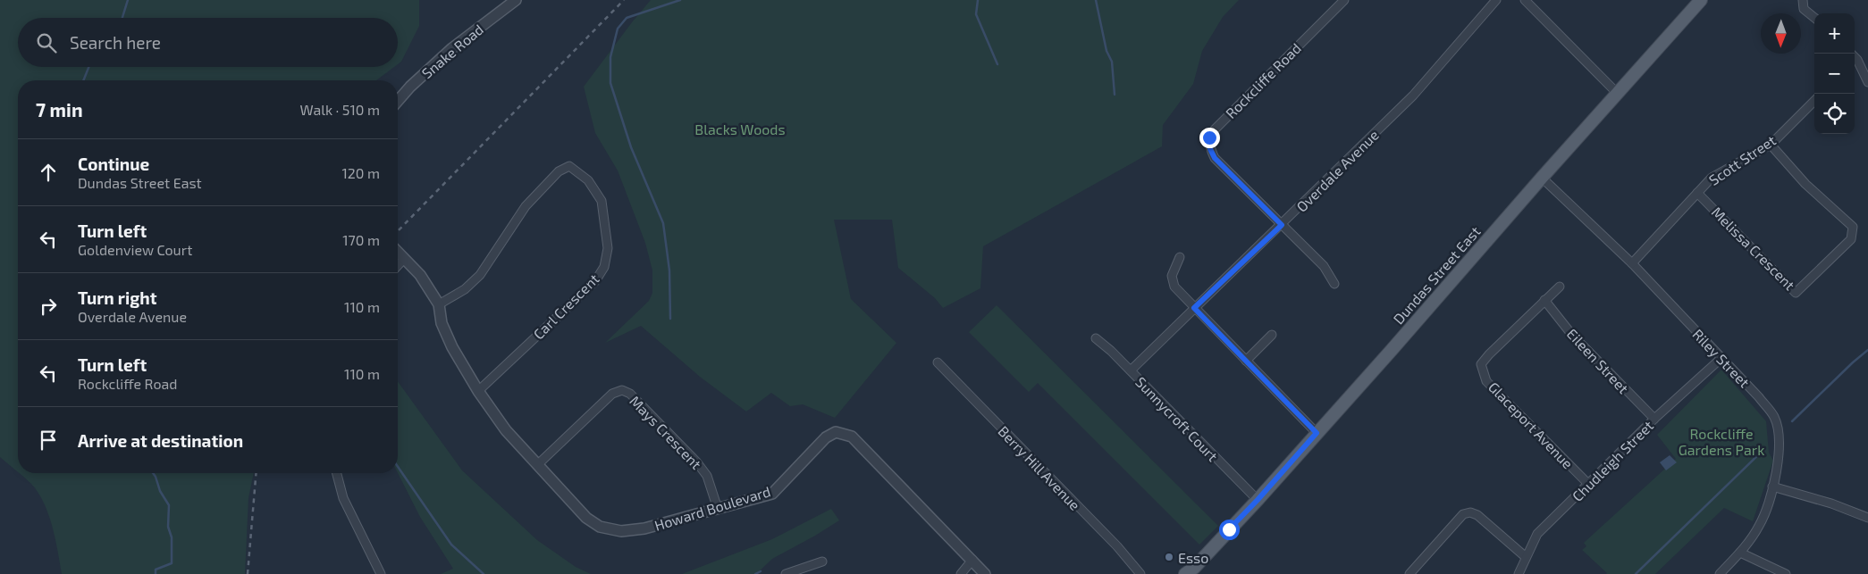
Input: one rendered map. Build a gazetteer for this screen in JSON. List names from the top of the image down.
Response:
{
  "streets": {
    "main road": ["Dundas Street East"],
    "street": [
      "Snake Road",
      "Rockcliffe Road",
      "Scott Street",
      "Overdale Avenue",
      "Melissa Crescent",
      "Carl Crescent",
      "Riley Street",
      "Eileen Street",
      "Sunnycroft Court",
      "Glaceport Avenue",
      "Mays Crescent",
      "Chudleigh Street",
      "Berry Hill Avenue",
      "Howard Boulevard"
    ]
  },
  "crossings": [
    ["Rockcliffe Road", "Overdale Avenue"],
    ["Scott Street", "Melissa Crescent"],
    ["Scott Street", "Riley Street"],
    ["Overdale Avenue", "Sunnycroft Court"],
    ["Dundas Street East", "Riley Street"],
    ["Dundas Street East", "Sunnycroft Court"],
    ["Carl Crescent", "Howard Boulevard"],
    ["Riley Street", "Chudleigh Street"],
    ["Eileen Street", "Glaceport Avenue"],
    ["Eileen Street", "Chudleigh Street"],
    ["Glaceport Avenue", "Chudleigh Street"],
    ["Mays Crescent", "Howard Boulevard"]
  ],
  "parks": ["Blacks Woods", "Rockcliffe Gardens Park"],
  "places": ["Esso"],
  "north": "bottom",
  "page": {
    "map_buttons": ["+", "−"],
    "search": "Search here",
    "heading": ["7 min", "Walk · 510 m"],
    "list": [
      ["Continue", "Dundas Street East", "120 m"],
      ["Turn left", "Goldenview Court", "170 m"],
      ["Turn right", "Overdale Avenue", "110 m"],
      ["Turn left", "Rockcliffe Road", "110 m"],
      "Arrive at destination"
    ]
  }
}
